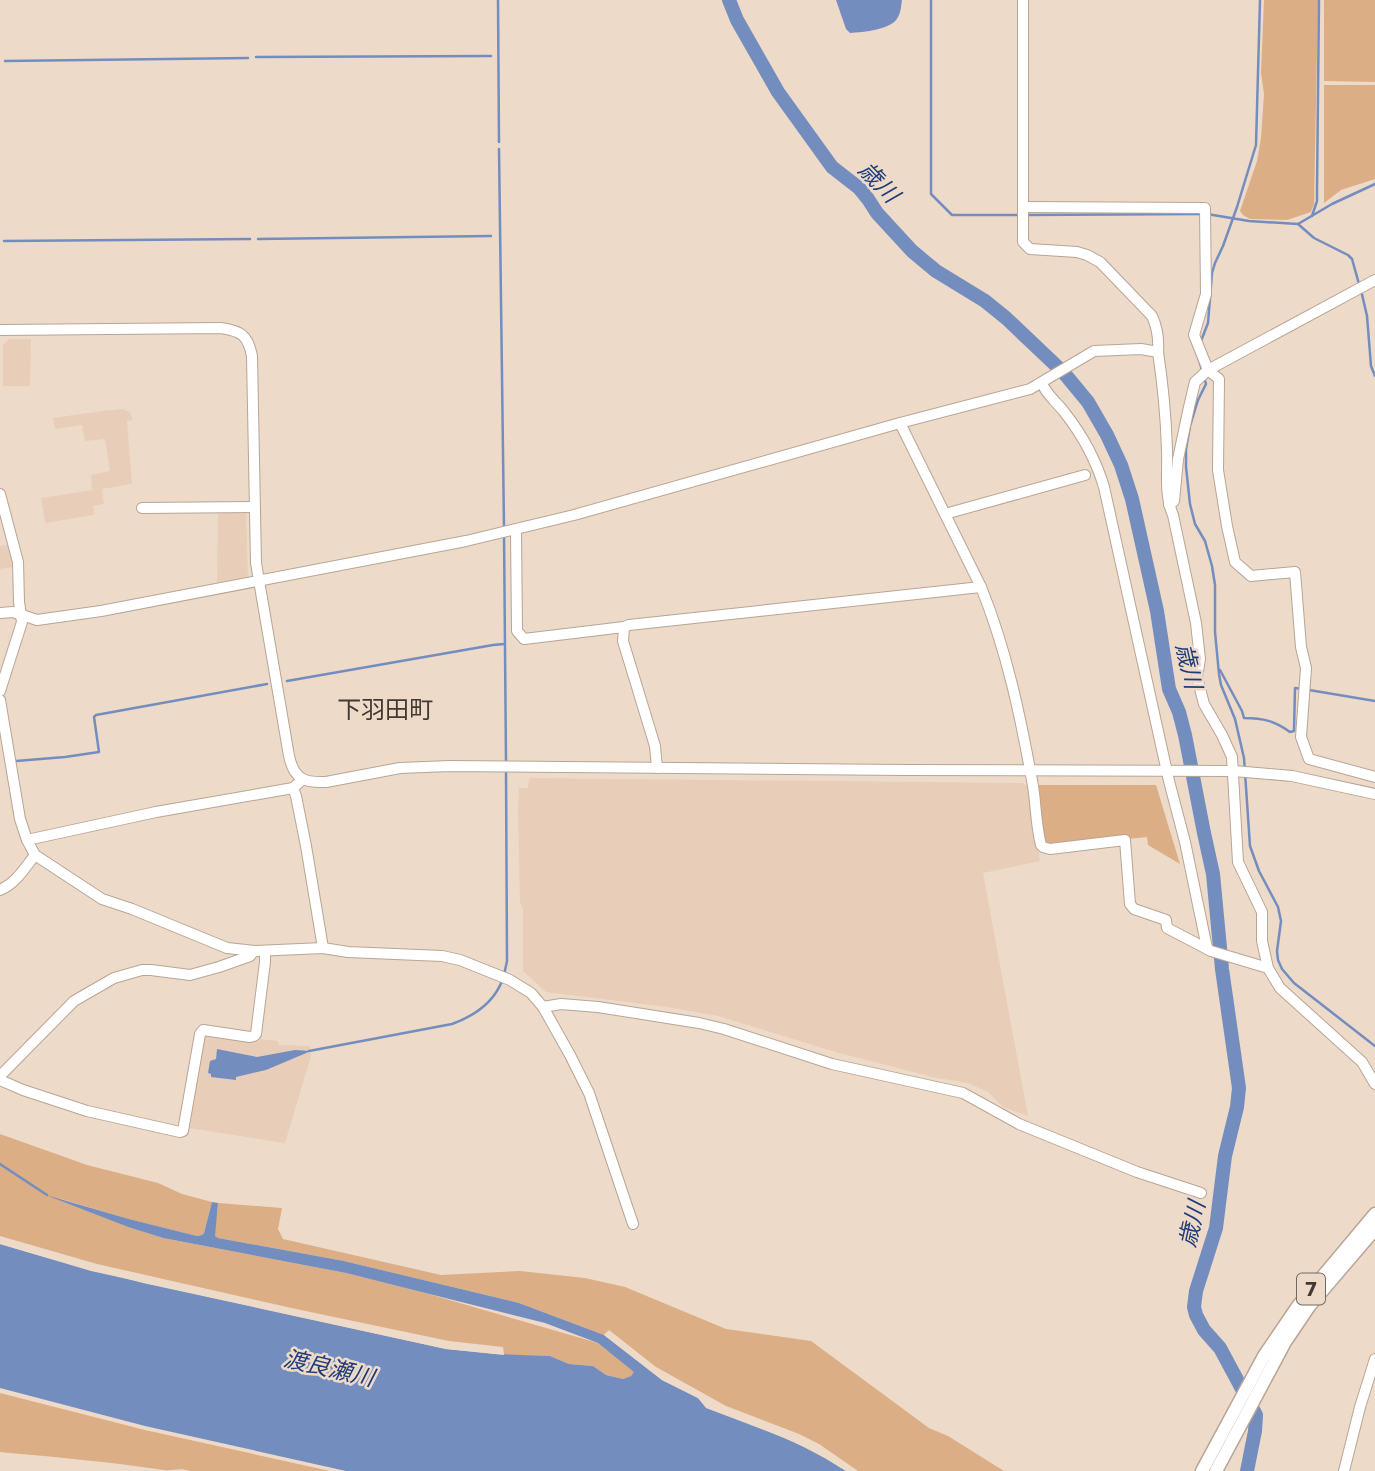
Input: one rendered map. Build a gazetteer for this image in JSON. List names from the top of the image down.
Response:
{
  "streets": {
    "main road": ["7"]
  },
  "districts": ["下羽田町"],
  "water": ["歳川", "渡良瀬川"]
}
